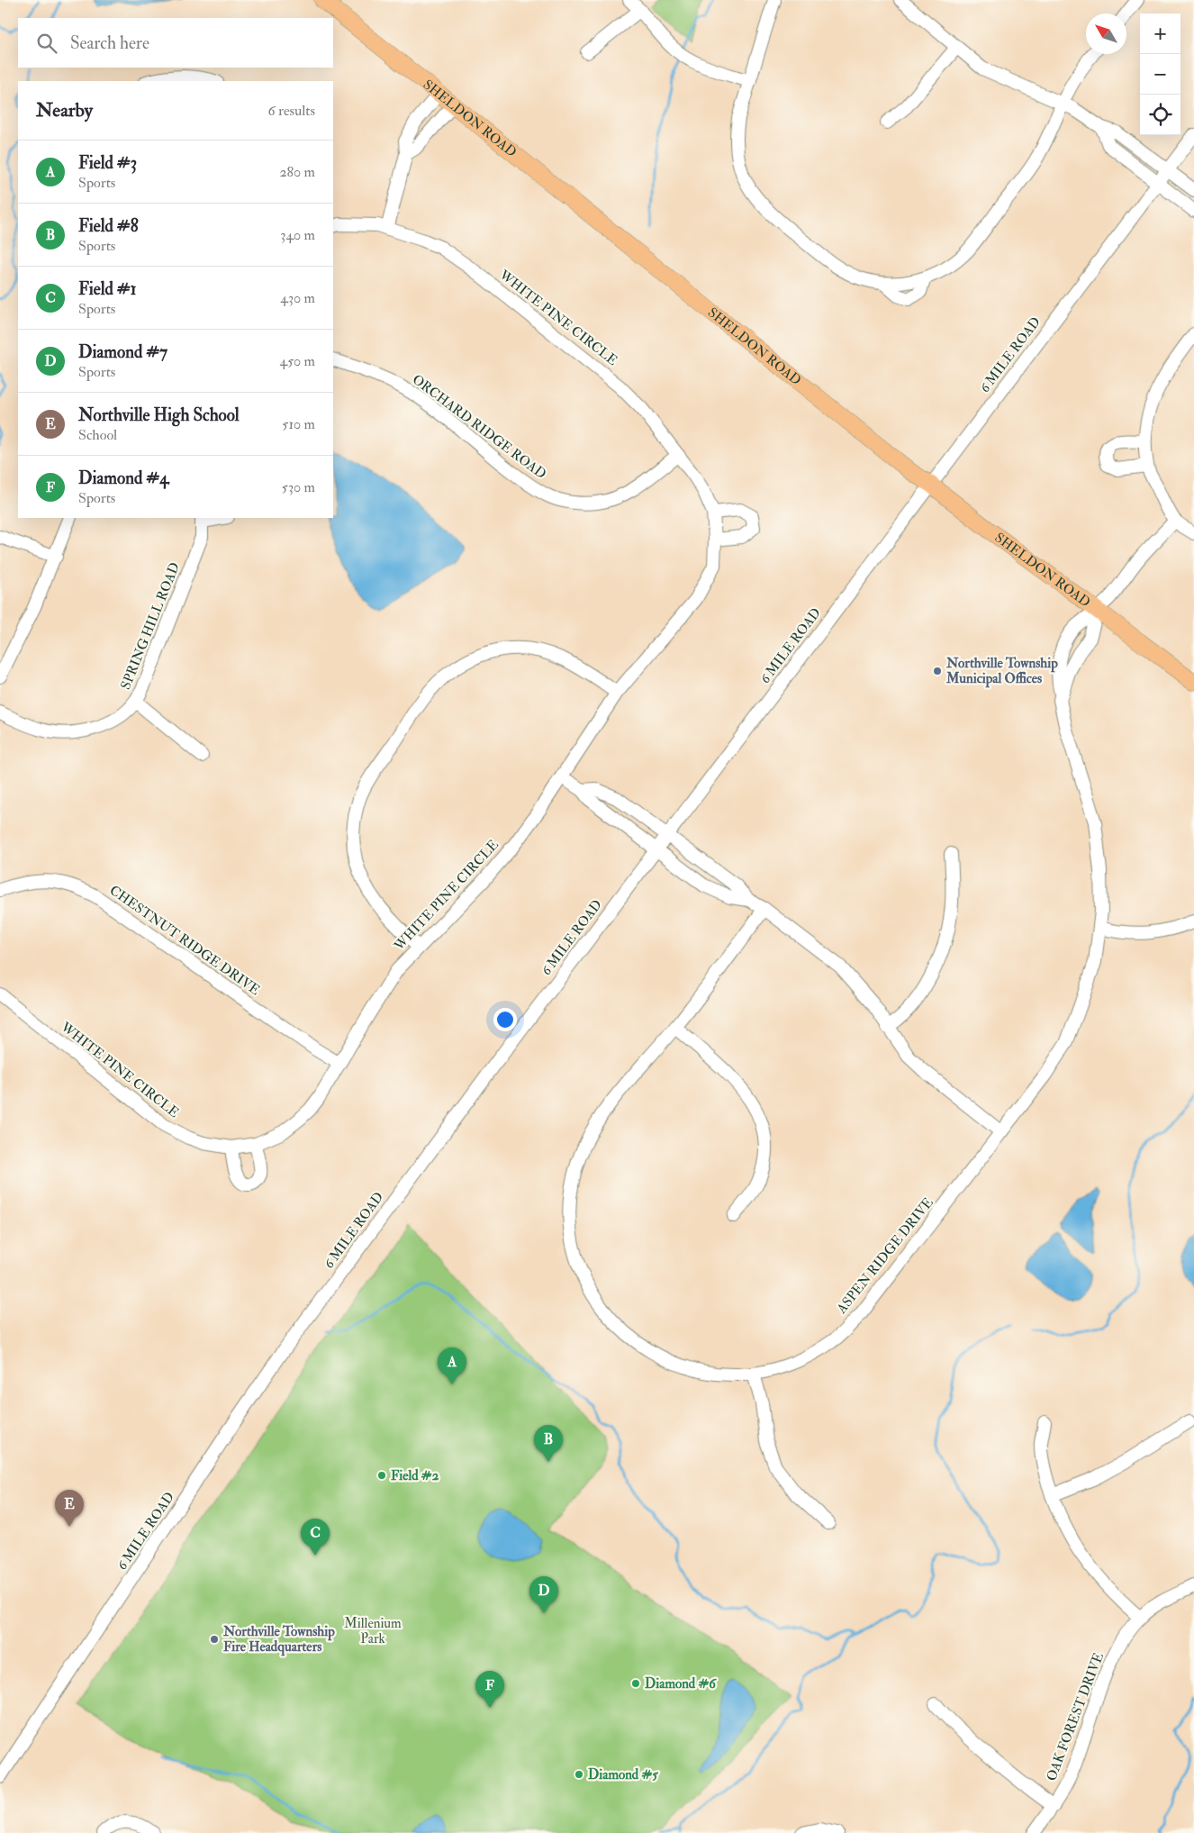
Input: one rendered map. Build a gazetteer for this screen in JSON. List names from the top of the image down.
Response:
{
  "streets": {
    "main road": ["SHELDON ROAD"],
    "street": [
      "WHITE PINE CIRCLE",
      "6 MILE ROAD",
      "ORCHARD RIDGE ROAD",
      "SPRING HILL ROAD",
      "CHESTNUT RIDGE DRIVE",
      "ASPEN RIDGE DRIVE",
      "OAK FOREST DRIVE"
    ]
  },
  "crossings": [
    ["SHELDON ROAD", "6 MILE ROAD"],
    ["SHELDON ROAD", "ASPEN RIDGE DRIVE"],
    ["WHITE PINE CIRCLE", "ORCHARD RIDGE ROAD"],
    ["WHITE PINE CIRCLE", "CHESTNUT RIDGE DRIVE"]
  ],
  "parks": ["Millenium Park"],
  "places": [
    "Northville Township Municipal Offices",
    "Field #2",
    "Northville Township Fire Headquarters",
    "Diamond #6",
    "Diamond #5"
  ],
  "north": "top left",
  "page": {
    "map_buttons": ["+", "−"],
    "search": "Search here",
    "heading": ["Nearby", "6 results"],
    "list": [
      {
        "mark": "A",
        "name": "Field #3",
        "note": "Sports",
        "value": "280 m"
      },
      {
        "mark": "B",
        "name": "Field #8",
        "note": "Sports",
        "value": "340 m"
      },
      {
        "mark": "C",
        "name": "Field #1",
        "note": "Sports",
        "value": "430 m"
      },
      {
        "mark": "D",
        "name": "Diamond #7",
        "note": "Sports",
        "value": "450 m"
      },
      {
        "mark": "E",
        "name": "Northville High School",
        "note": "School",
        "value": "510 m"
      },
      {
        "mark": "F",
        "name": "Diamond #4",
        "note": "Sports",
        "value": "530 m"
      }
    ],
    "pins": [
      "A",
      "B",
      "E",
      "C",
      "D",
      "F"
    ]
  }
}
